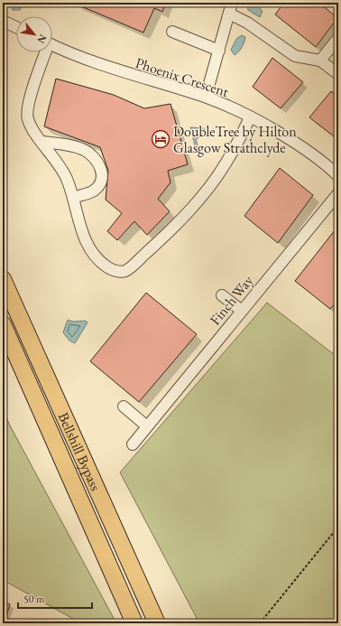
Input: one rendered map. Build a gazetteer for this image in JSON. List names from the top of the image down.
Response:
{
  "streets": {
    "highway": ["Bellshill Bypass"],
    "street": ["Phoenix Crescent", "Finch Way"]
  },
  "places": {
    "hotel": ["DoubleTree by Hilton Glasgow Strathclyde"]
  },
  "scale_bar": "50 m",
  "north": "bottom right"
}
